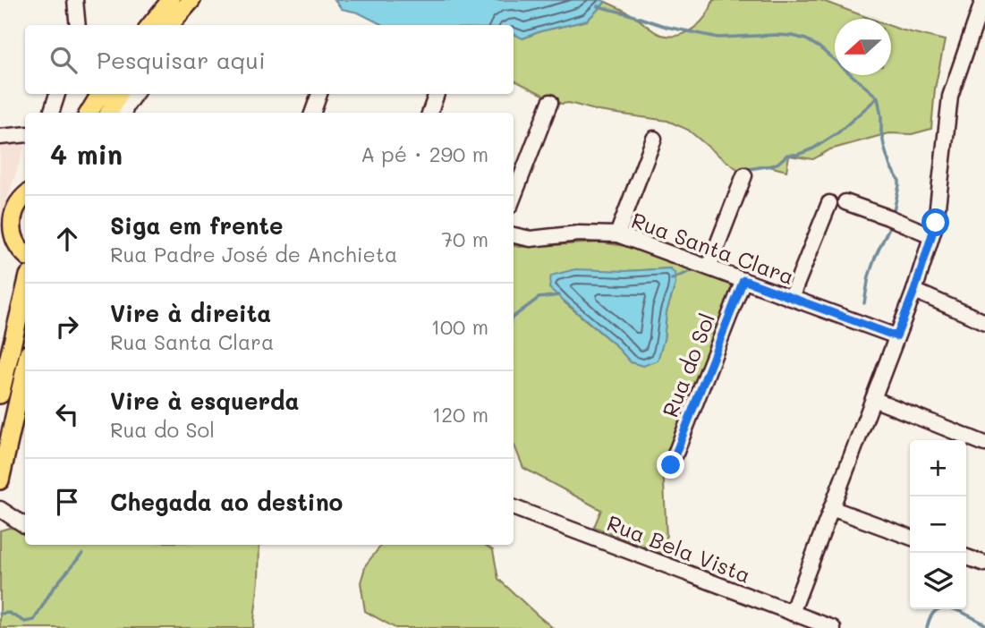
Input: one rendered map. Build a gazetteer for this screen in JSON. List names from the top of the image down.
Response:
{
  "streets": {
    "street": ["Rua Santa Clara", "Rua do Sol", "Rua Bela Vista"]
  },
  "crossings": [
    ["Rua Santa Clara", "Rua do Sol"]
  ],
  "north": "left",
  "page": {
    "search": "Pesquisar aqui",
    "heading": ["4 min", "A pé · 290 m"],
    "list": [
      ["Siga em frente", "Rua Padre José de Anchieta", "70 m"],
      ["Vire à direita", "Rua Santa Clara", "100 m"],
      ["Vire à esquerda", "Rua do Sol", "120 m"],
      "Chegada ao destino"
    ],
    "map_buttons": ["+", "−"]
  }
}
